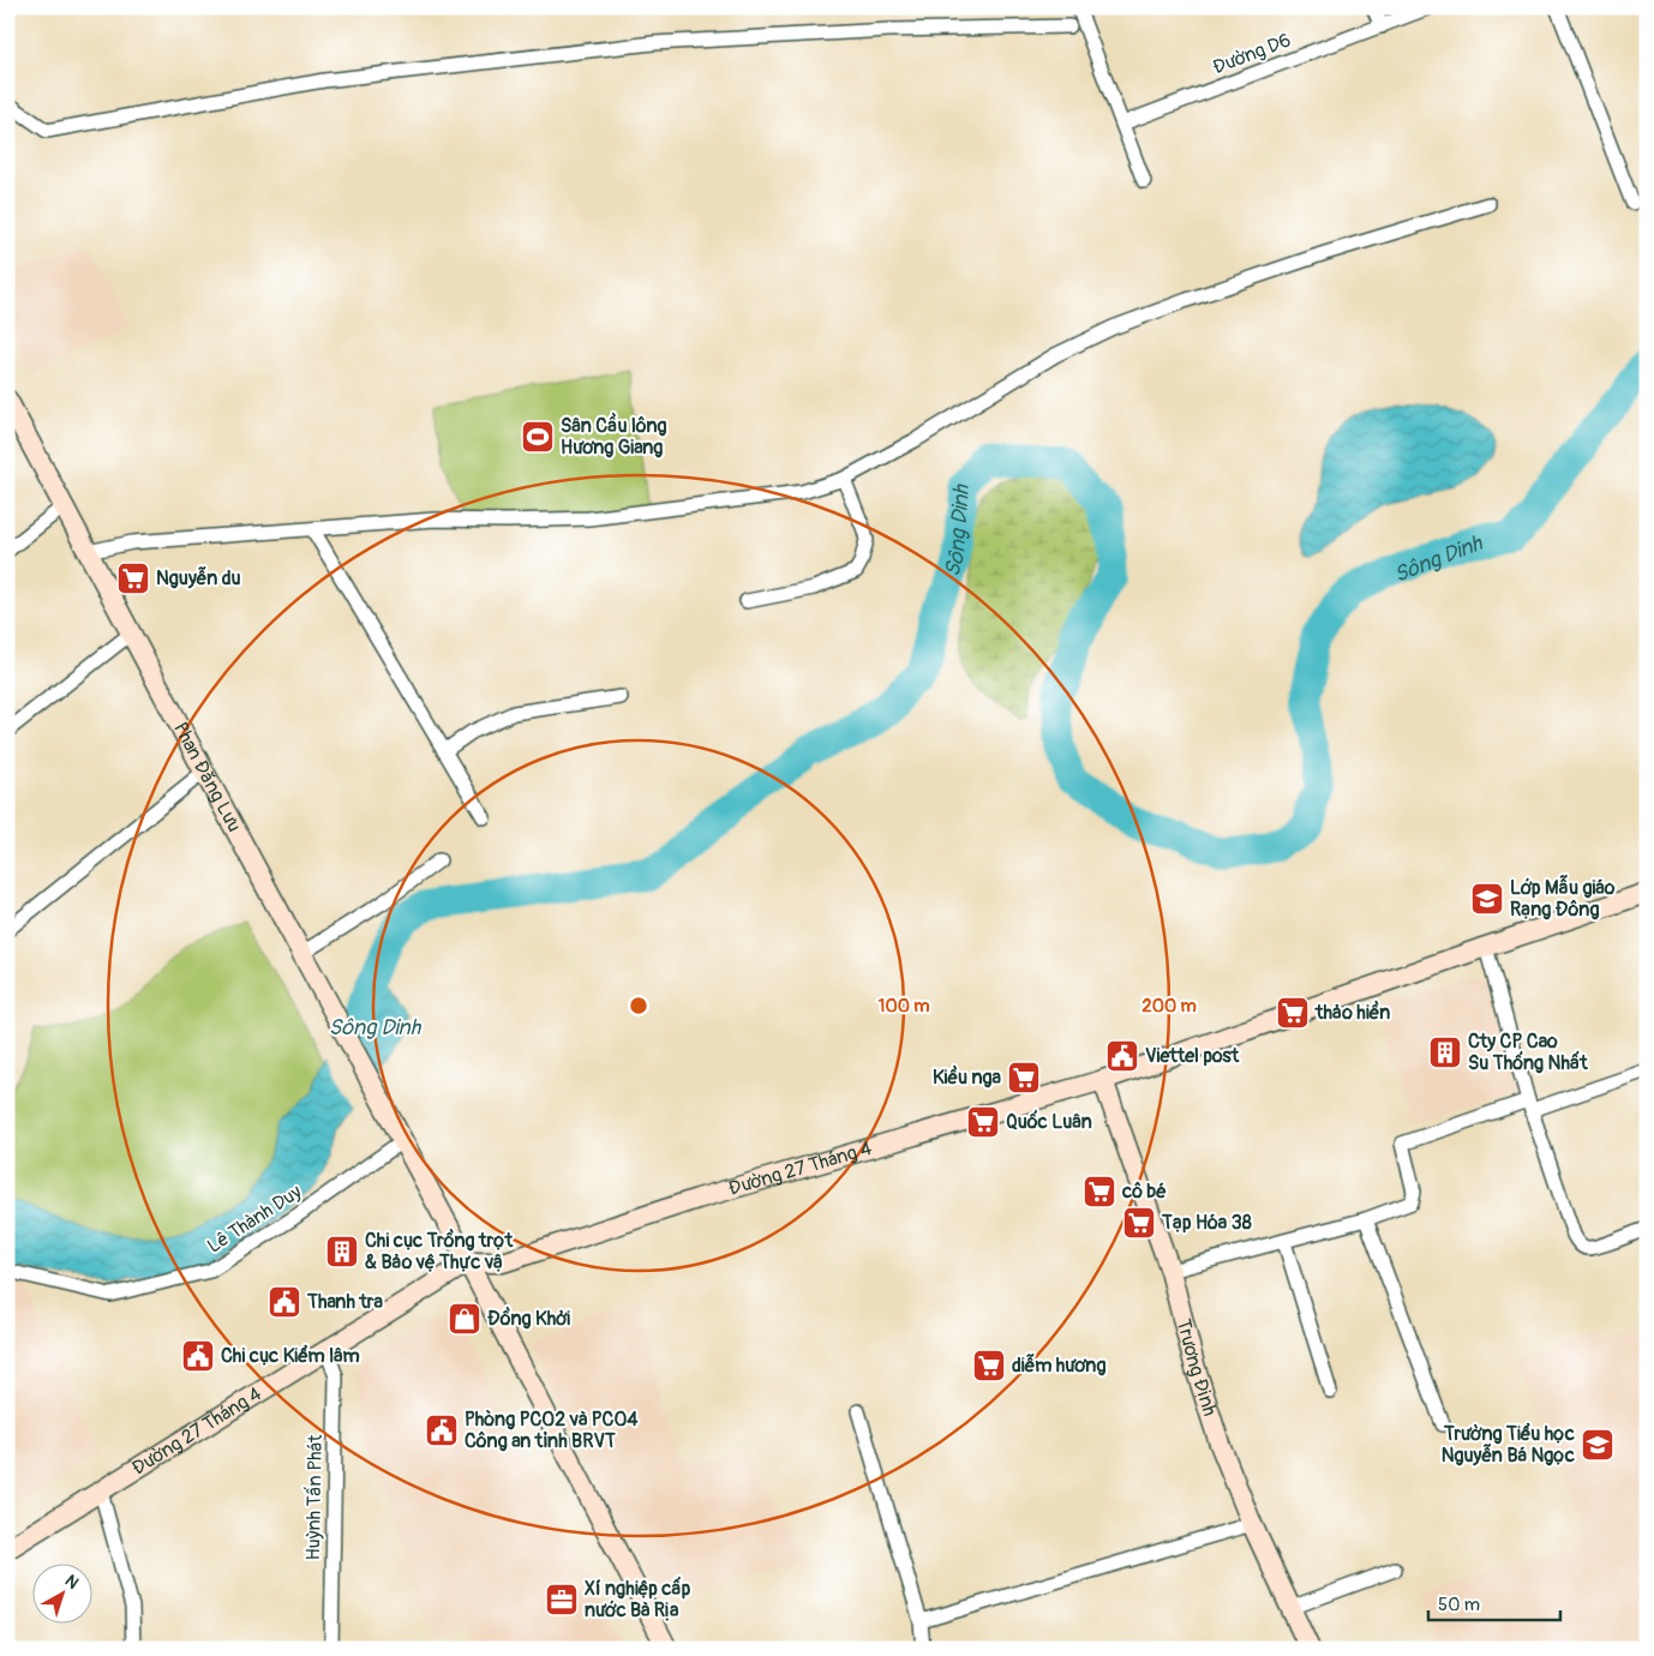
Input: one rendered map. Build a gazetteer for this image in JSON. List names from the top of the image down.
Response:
{
  "streets": {
    "street": [
      "Đường D6",
      "Phan Đăng Lưu",
      "Đường 27 Tháng 4",
      "Lê Thành Duy",
      "Trương Định",
      "Huỳnh Tấn Phát"
    ]
  },
  "crossings": [
    ["Phan Đăng Lưu", "Đường 27 Tháng 4"],
    ["Phan Đăng Lưu", "Lê Thành Duy"],
    ["Đường 27 Tháng 4", "Trương Định"],
    ["Đường 27 Tháng 4", "Huỳnh Tấn Phát"]
  ],
  "water": ["Sông Dinh"],
  "places": {
    "sports": ["Sân Cầu lông Hương Giang"],
    "supermarket": [
      "Nguyễn du",
      "thảo hiền",
      "Kiều nga",
      "Quốc Luân",
      "cô bé",
      "Tạp Hóa 38",
      "diễm hương"
    ],
    "school or university": ["Lớp Mẫu giáo Rạng Đông", "Trường Tiểu học Nguyễn Bá Ngọc"],
    "building": ["Cty CP Cao Su Thống Nhất", "Chi cục Trồng trọt & Bảo vệ Thực vậ"],
    "public building": [
      "Viettel post",
      "Thanh tra",
      "Chi cục Kiểm lâm",
      "Phòng PC02 và PC04 Công an tỉnh BRVT"
    ],
    "shop": ["Đồng Khởi"],
    "office": ["Xí nghiệp cấp nước Bà Rịa"]
  },
  "scale_bar": "50 m",
  "north": "top right",
  "rings": ["100 m", "200 m"]
}
